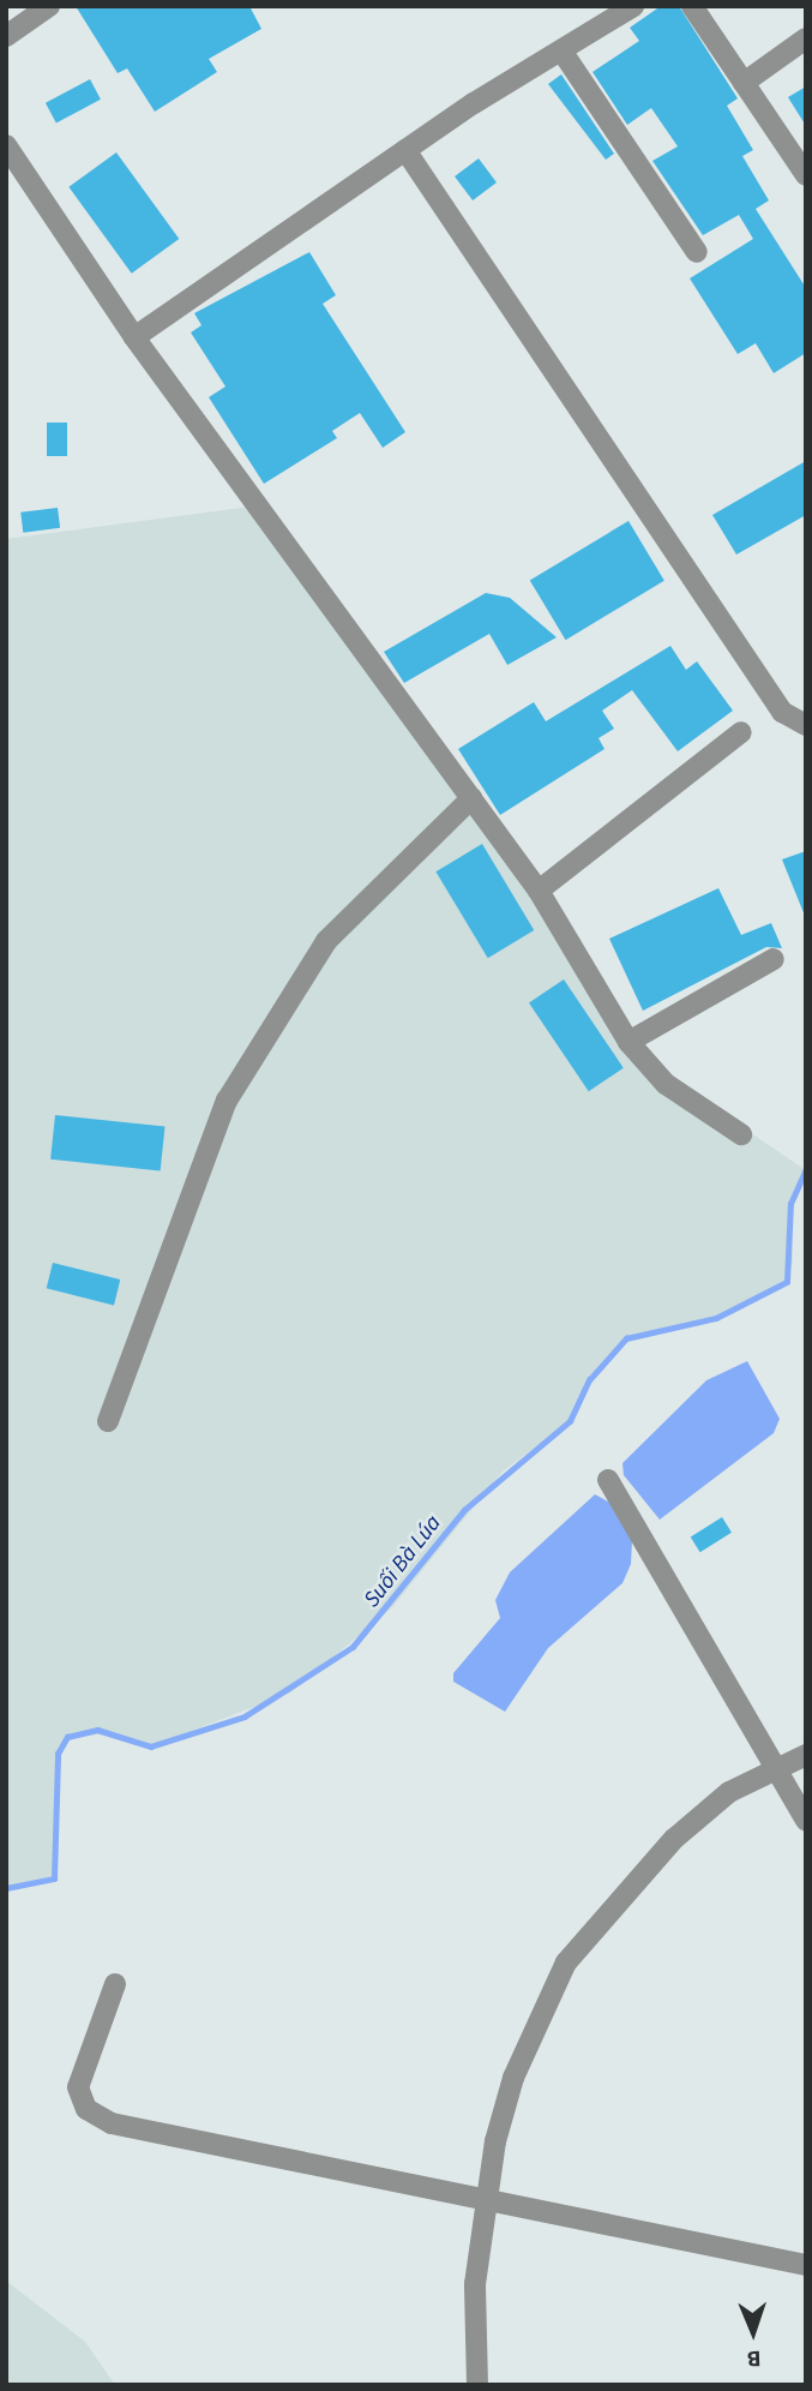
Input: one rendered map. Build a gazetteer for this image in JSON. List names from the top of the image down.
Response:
{
  "water": ["Suối Bà Lúa"],
  "north": "bottom"
}
